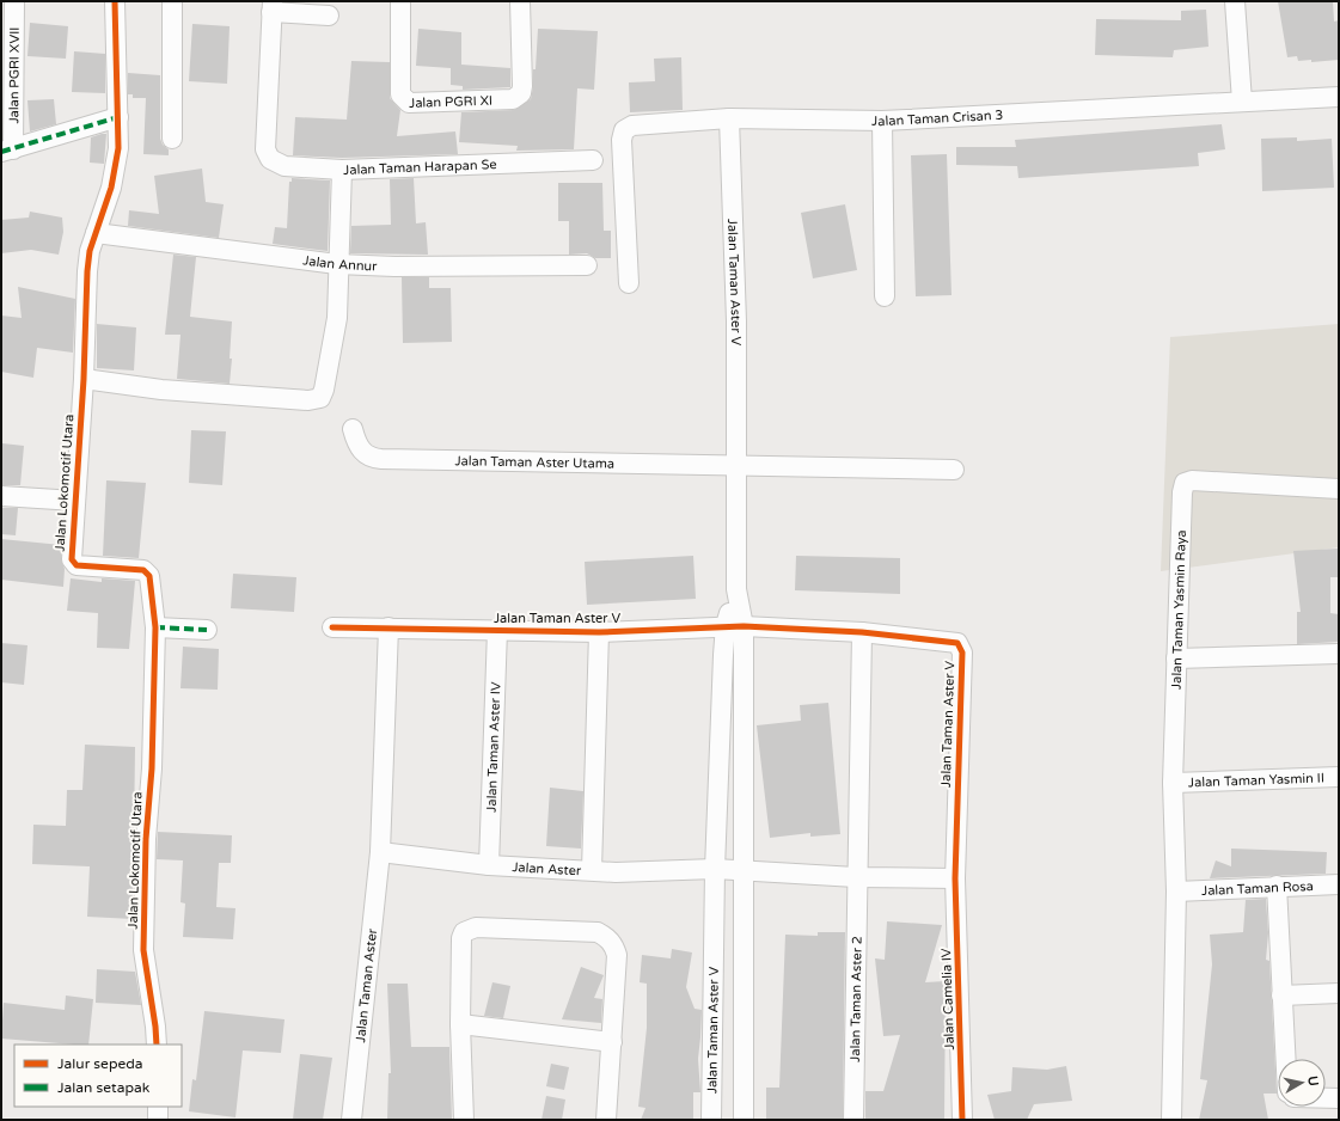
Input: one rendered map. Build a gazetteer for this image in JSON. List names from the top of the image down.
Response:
{
  "streets": {
    "street": [
      "Jalan PGRI XVII",
      "Jalan PGRI XI",
      "Jalan Taman Crisan 3",
      "Jalan Taman Harapan Se",
      "Jalan Annur",
      "Jalan Taman Aster V",
      "Jalan Taman Aster Utama",
      "Jalan Lokomotif Utara",
      "Jalan Taman Yasmin Raya",
      "Jalan Taman Aster IV",
      "Jalan Taman Yasmin II",
      "Jalan Aster",
      "Jalan Taman Rosa",
      "Jalan Taman Aster",
      "Jalan Taman Aster 2",
      "Jalan Camelia IV"
    ]
  },
  "crossings": [
    ["Jalan Taman Crisan 3", "Jalan Taman Aster V"],
    ["Jalan Taman Harapan Se", "Jalan Annur"],
    ["Jalan Taman Harapan Se", "Jalan Lokomotif Utara"],
    ["Jalan Annur", "Jalan Lokomotif Utara"],
    ["Jalan Taman Aster V", "Jalan Taman Aster Utama"],
    ["Jalan Taman Aster V", "Jalan Taman Aster IV"],
    ["Jalan Taman Aster V", "Jalan Aster"],
    ["Jalan Taman Aster V", "Jalan Camelia IV"],
    ["Jalan Taman Yasmin Raya", "Jalan Taman Yasmin II"],
    ["Jalan Taman Yasmin Raya", "Jalan Taman Rosa"],
    ["Jalan Taman Aster IV", "Jalan Aster"],
    ["Jalan Aster", "Jalan Taman Aster"]
  ],
  "legend": ["Jalur sepeda", "Jalan setapak"],
  "north": "right"
}
